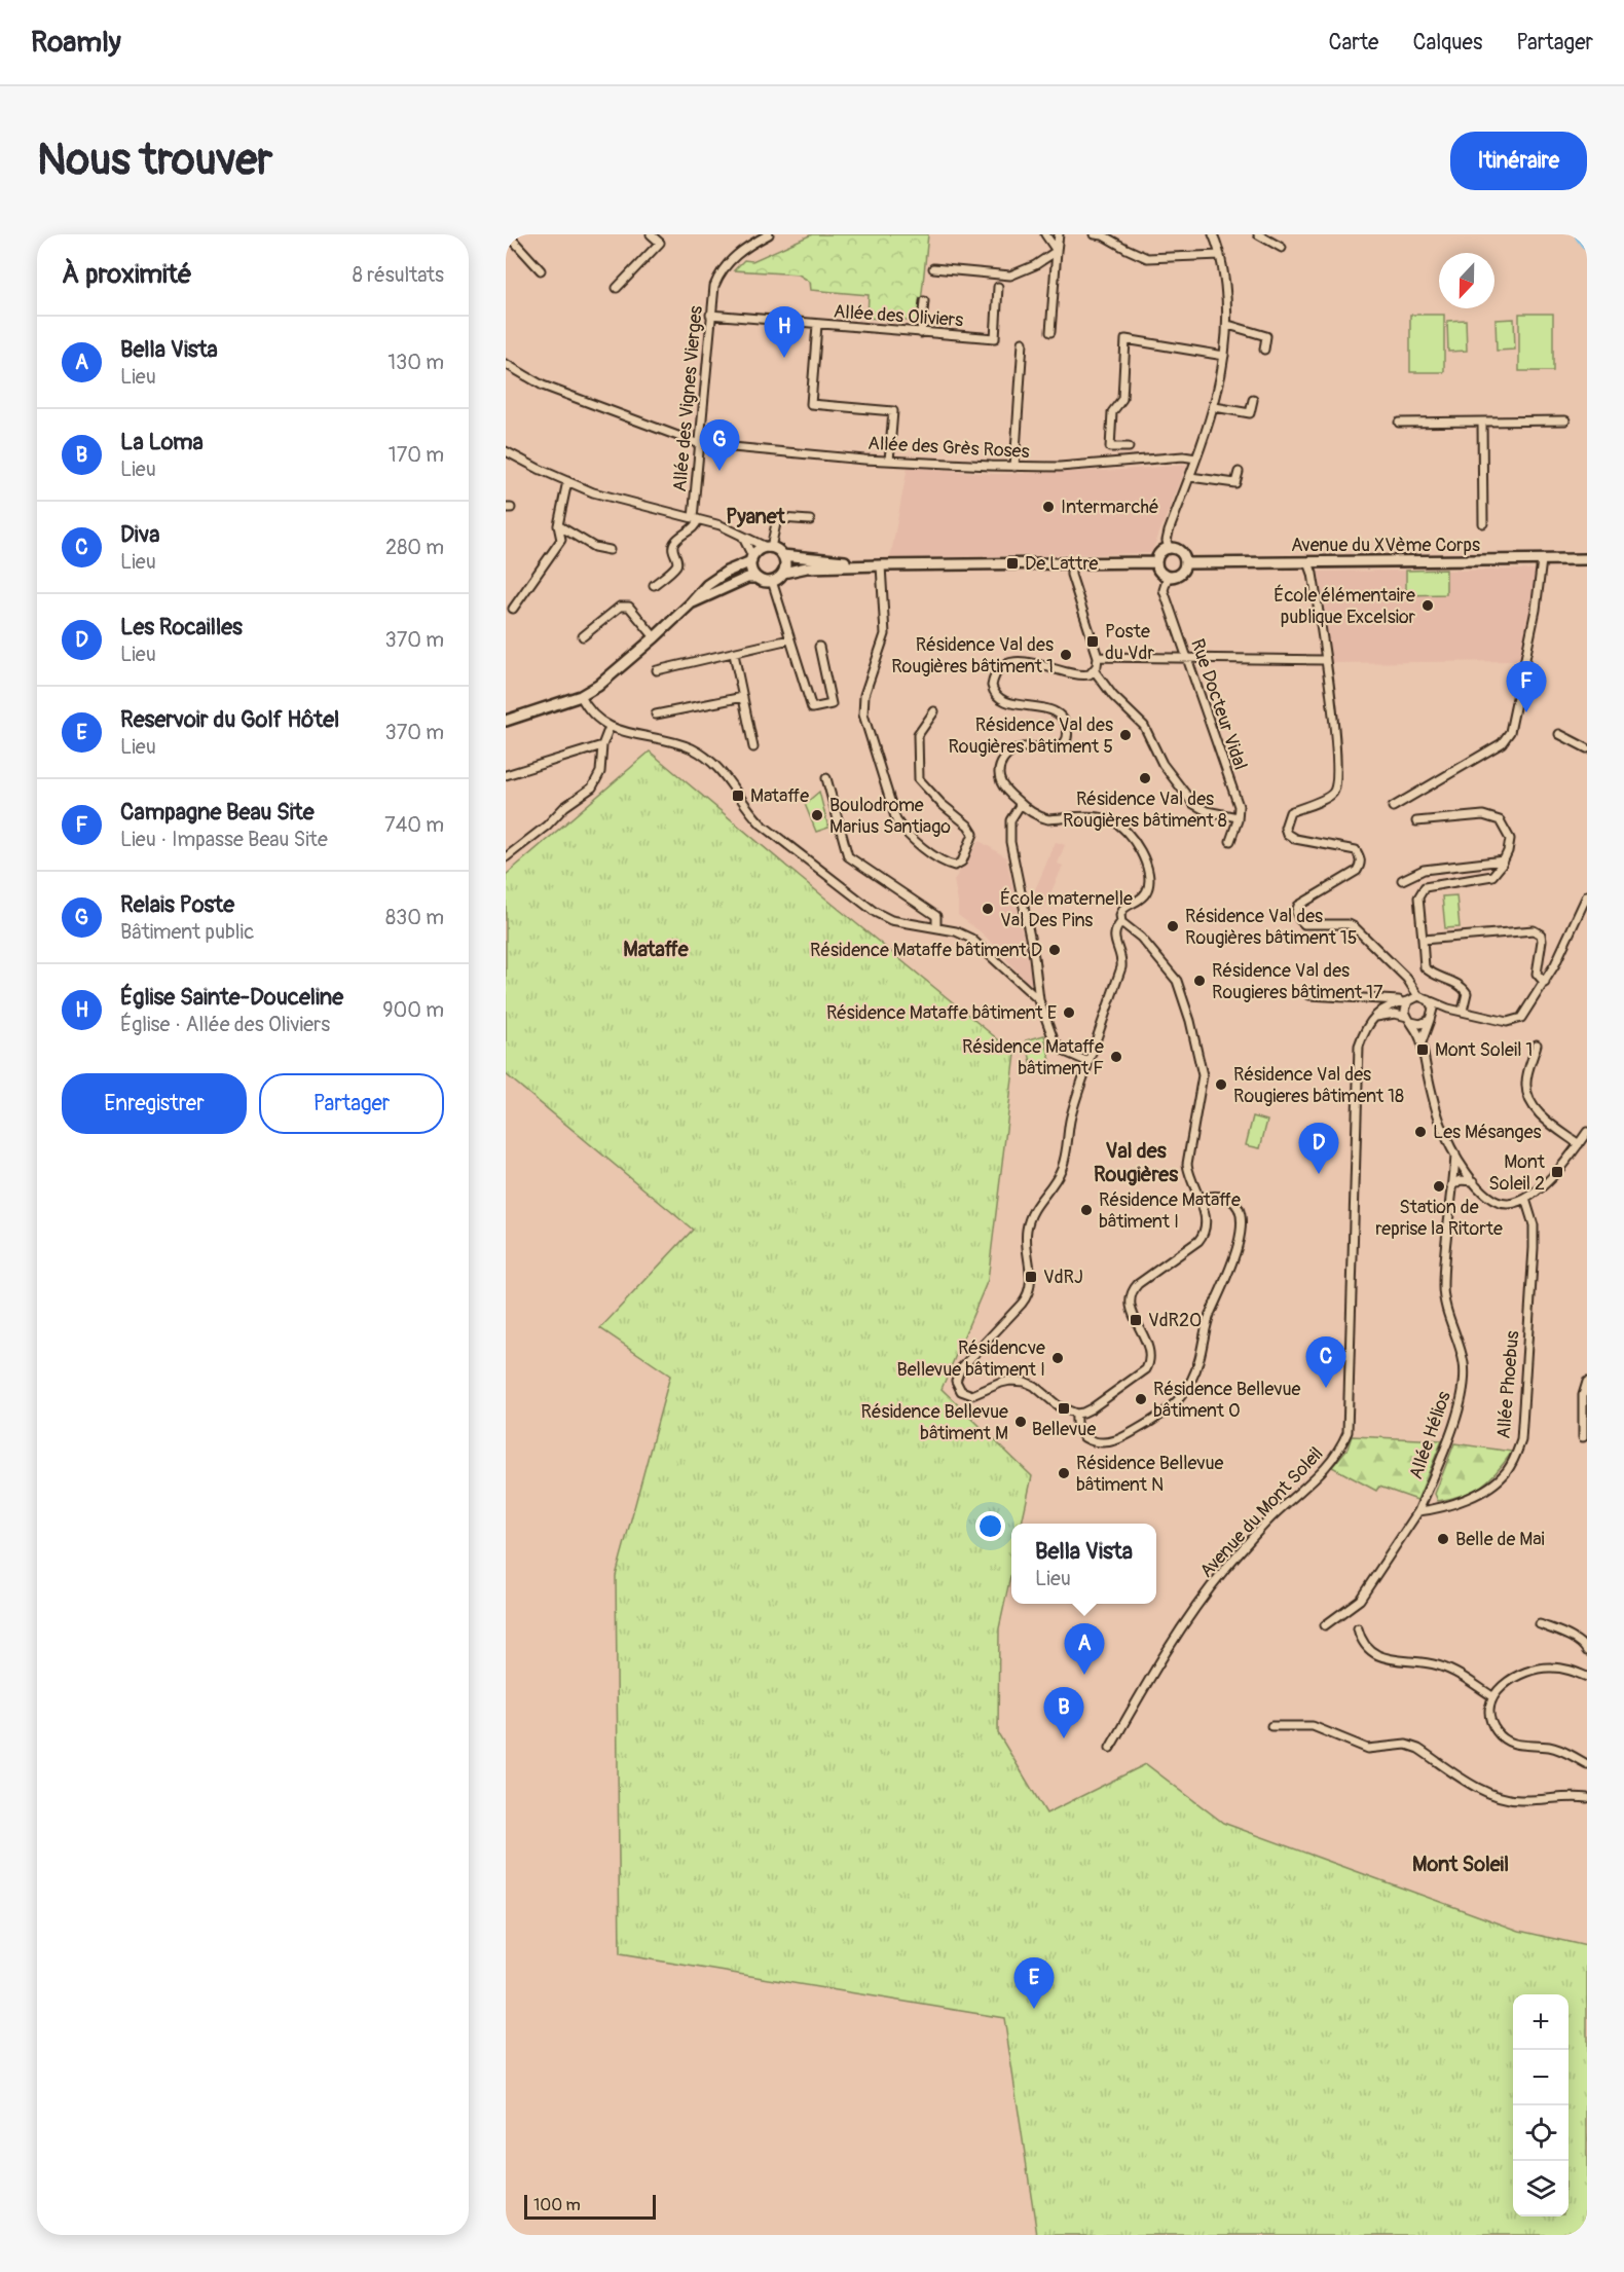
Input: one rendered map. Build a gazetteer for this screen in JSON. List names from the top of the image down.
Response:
{
  "streets": {
    "main road": ["Avenue du XVème Corps"],
    "street": [
      "Allée des Oliviers",
      "Allée des Vignes Vierges",
      "Allée des Grès Roses",
      "Rue Docteur Vidal",
      "Allée Phoebus",
      "Allée Hélios",
      "Avenue du Mont Soleil"
    ]
  },
  "crossings": [
    ["Allée des Oliviers", "Allée des Vignes Vierges"],
    ["Allée des Vignes Vierges", "Allée des Grès Roses"],
    ["Avenue du XVème Corps", "Rue Docteur Vidal"],
    ["Allée Phoebus", "Allée Hélios"]
  ],
  "districts": [
    "Pyanet",
    "Mataffe",
    "Val des Rougières",
    "Mont Soleil"
  ],
  "places": {
    "other": [
      "Intermarché",
      "École élémentaire publique Excelsior",
      "Résidence Val des Rougières bâtiment 1",
      "Résidence Val des Rougières bâtiment 5",
      "Résidence Val des Rougières bâtiment 8",
      "Boulodrome Marius Santiago",
      "École maternelle Val Des Pins",
      "Résidence Val des Rougières bâtiment 15",
      "Résidence Mataffe bâtiment D",
      "Résidence Val des Rougieres bâtiment 17",
      "Résidence Mataffe bâtiment E",
      "Résidence Mataffe bâtiment F",
      "Résidence Val des Rougieres bâtiment 18",
      "Les Mésanges",
      "Station de reprise la Ritorte",
      "Résidence Mataffe bâtiment I",
      "Résidencve Bellevue bâtiment I",
      "Résidence Bellevue bâtiment O",
      "Résidence Bellevue bâtiment M",
      "Résidence Bellevue bâtiment N",
      "Belle de Mai"
    ],
    "transit": [
      "De Lattre",
      "Poste du Vdr",
      "Mataffe",
      "Mont Soleil 1",
      "Mont Soleil 2",
      "VdRJ",
      "VdR20",
      "Bellevue"
    ]
  },
  "scale_bar": "100 m",
  "north": "bottom",
  "page": {
    "header": "Roamly",
    "nav": ["Carte", "Calques", "Partager"],
    "buttons": [
      "Itinéraire",
      ["Enregistrer", "Partager"]
    ],
    "title": "Nous trouver",
    "heading": ["À proximité", "8 résultats"],
    "pins": [
      "H",
      "G",
      "F",
      "D",
      "C",
      "A",
      "B",
      "E"
    ],
    "list": [
      {
        "mark": "A",
        "name": "Bella Vista",
        "note": "Lieu",
        "value": "130 m"
      },
      {
        "mark": "B",
        "name": "La Loma",
        "note": "Lieu",
        "value": "170 m"
      },
      {
        "mark": "C",
        "name": "Diva",
        "note": "Lieu",
        "value": "280 m"
      },
      {
        "mark": "D",
        "name": "Les Rocailles",
        "note": "Lieu",
        "value": "370 m"
      },
      {
        "mark": "E",
        "name": "Reservoir du Golf Hôtel",
        "note": "Lieu",
        "value": "370 m"
      },
      {
        "mark": "F",
        "name": "Campagne Beau Site",
        "note": "Lieu · Impasse Beau Site",
        "value": "740 m"
      },
      {
        "mark": "G",
        "name": "Relais Poste",
        "note": "Bâtiment public",
        "value": "830 m"
      },
      {
        "mark": "H",
        "name": "Église Sainte-Douceline",
        "note": "Église · Allée des Oliviers",
        "value": "900 m"
      }
    ],
    "popup": ["Bella Vista", "Lieu"],
    "map_buttons": ["+", "−"],
    "scale": "100 m"
  }
}
